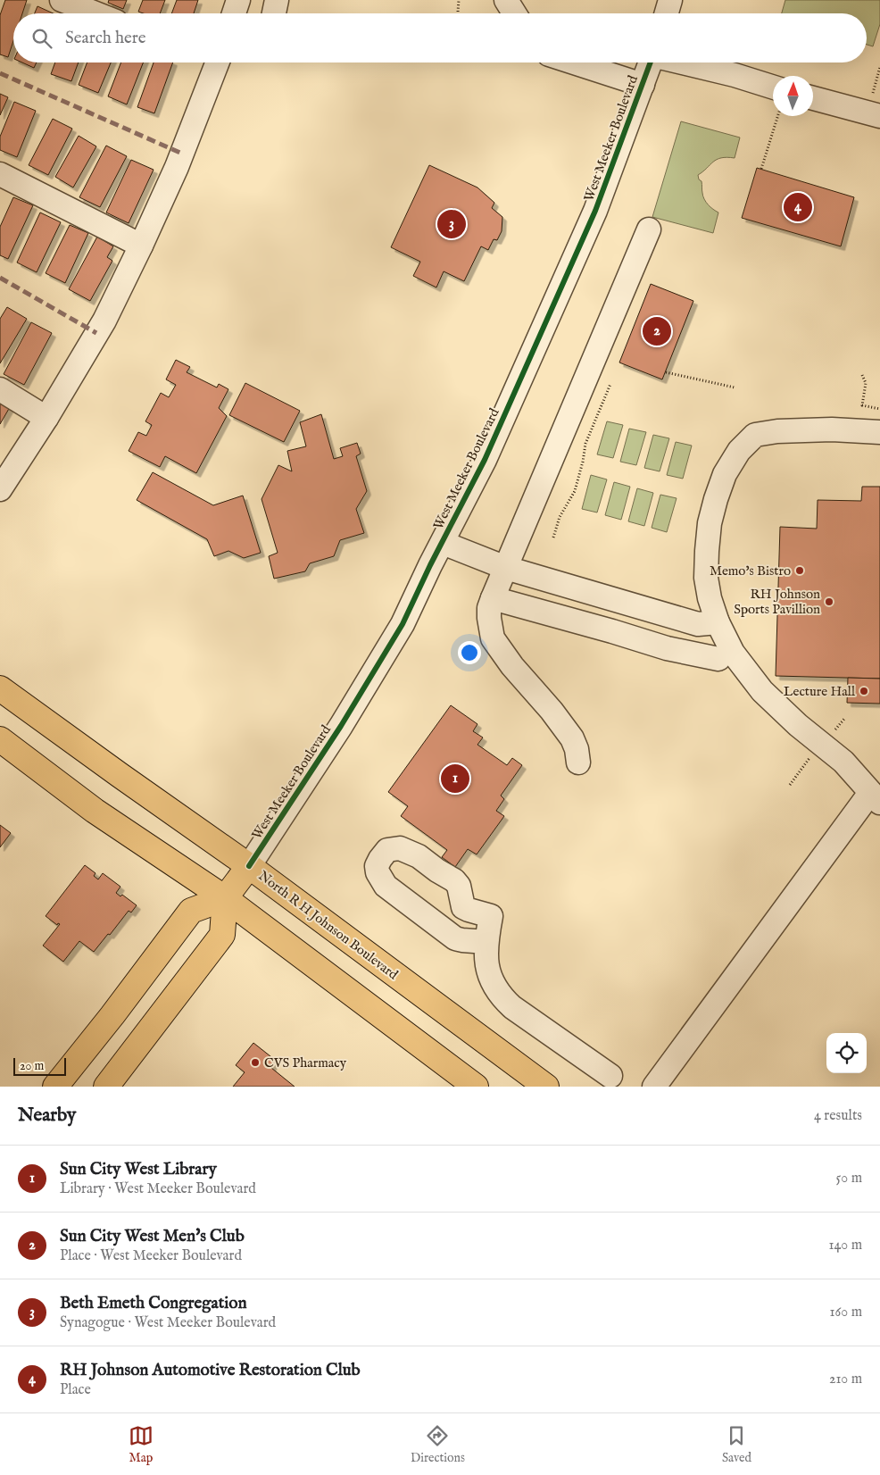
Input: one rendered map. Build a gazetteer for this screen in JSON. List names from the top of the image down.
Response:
{
  "streets": {
    "main road": ["West Meeker Boulevard", "North R H Johnson Boulevard"]
  },
  "crossings": [
    ["West Meeker Boulevard", "North R H Johnson Boulevard"]
  ],
  "places": [
    "Memo's Bistro",
    "RH Johnson Sports Pavillion",
    "Lecture Hall",
    "CVS Pharmacy"
  ],
  "scale_bar": "20 m",
  "north": "top",
  "page": {
    "search": "Search here",
    "pins": [
      "4",
      "3",
      "2",
      "1"
    ],
    "scale": "20 m",
    "heading": ["Nearby", "4 results"],
    "list": [
      {
        "mark": "1",
        "name": "Sun City West Library",
        "note": "Library · West Meeker Boulevard",
        "value": "50 m"
      },
      {
        "mark": "2",
        "name": "Sun City West Men's Club",
        "note": "Place · West Meeker Boulevard",
        "value": "140 m"
      },
      {
        "mark": "3",
        "name": "Beth Emeth Congregation",
        "note": "Synagogue · West Meeker Boulevard",
        "value": "160 m"
      },
      {
        "mark": "4",
        "name": "RH Johnson Automotive Restoration Club",
        "note": "Place",
        "value": "210 m"
      }
    ],
    "nav": ["Map", "Directions", "Saved"]
  }
}
